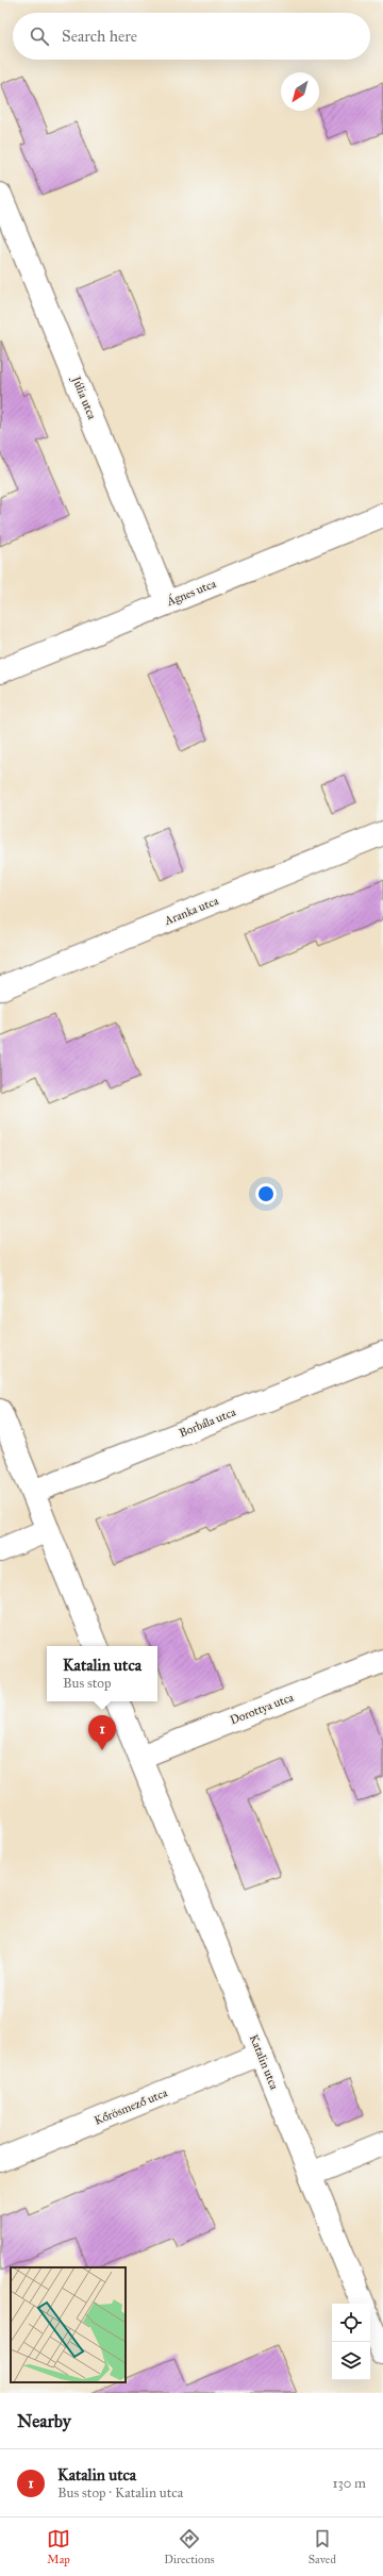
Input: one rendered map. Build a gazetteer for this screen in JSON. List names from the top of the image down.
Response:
{
  "streets": {
    "street": [
      "Júlia utca",
      "Ágnes utca",
      "Aranka utca",
      "Borbála utca",
      "Dorottya utca",
      "Katalin utca",
      "Kőrösmező utca"
    ]
  },
  "crossings": [
    ["Júlia utca", "Ágnes utca"],
    ["Dorottya utca", "Katalin utca"],
    ["Katalin utca", "Kőrösmező utca"]
  ],
  "north": "bottom left",
  "page": {
    "search": "Search here",
    "popup": ["Katalin utca", "Bus stop"],
    "pins": "1",
    "heading": "Nearby",
    "list": [
      {
        "mark": "1",
        "name": "Katalin utca",
        "note": "Bus stop · Katalin utca",
        "value": "130 m"
      }
    ],
    "nav": ["Map", "Directions", "Saved"]
  }
}
